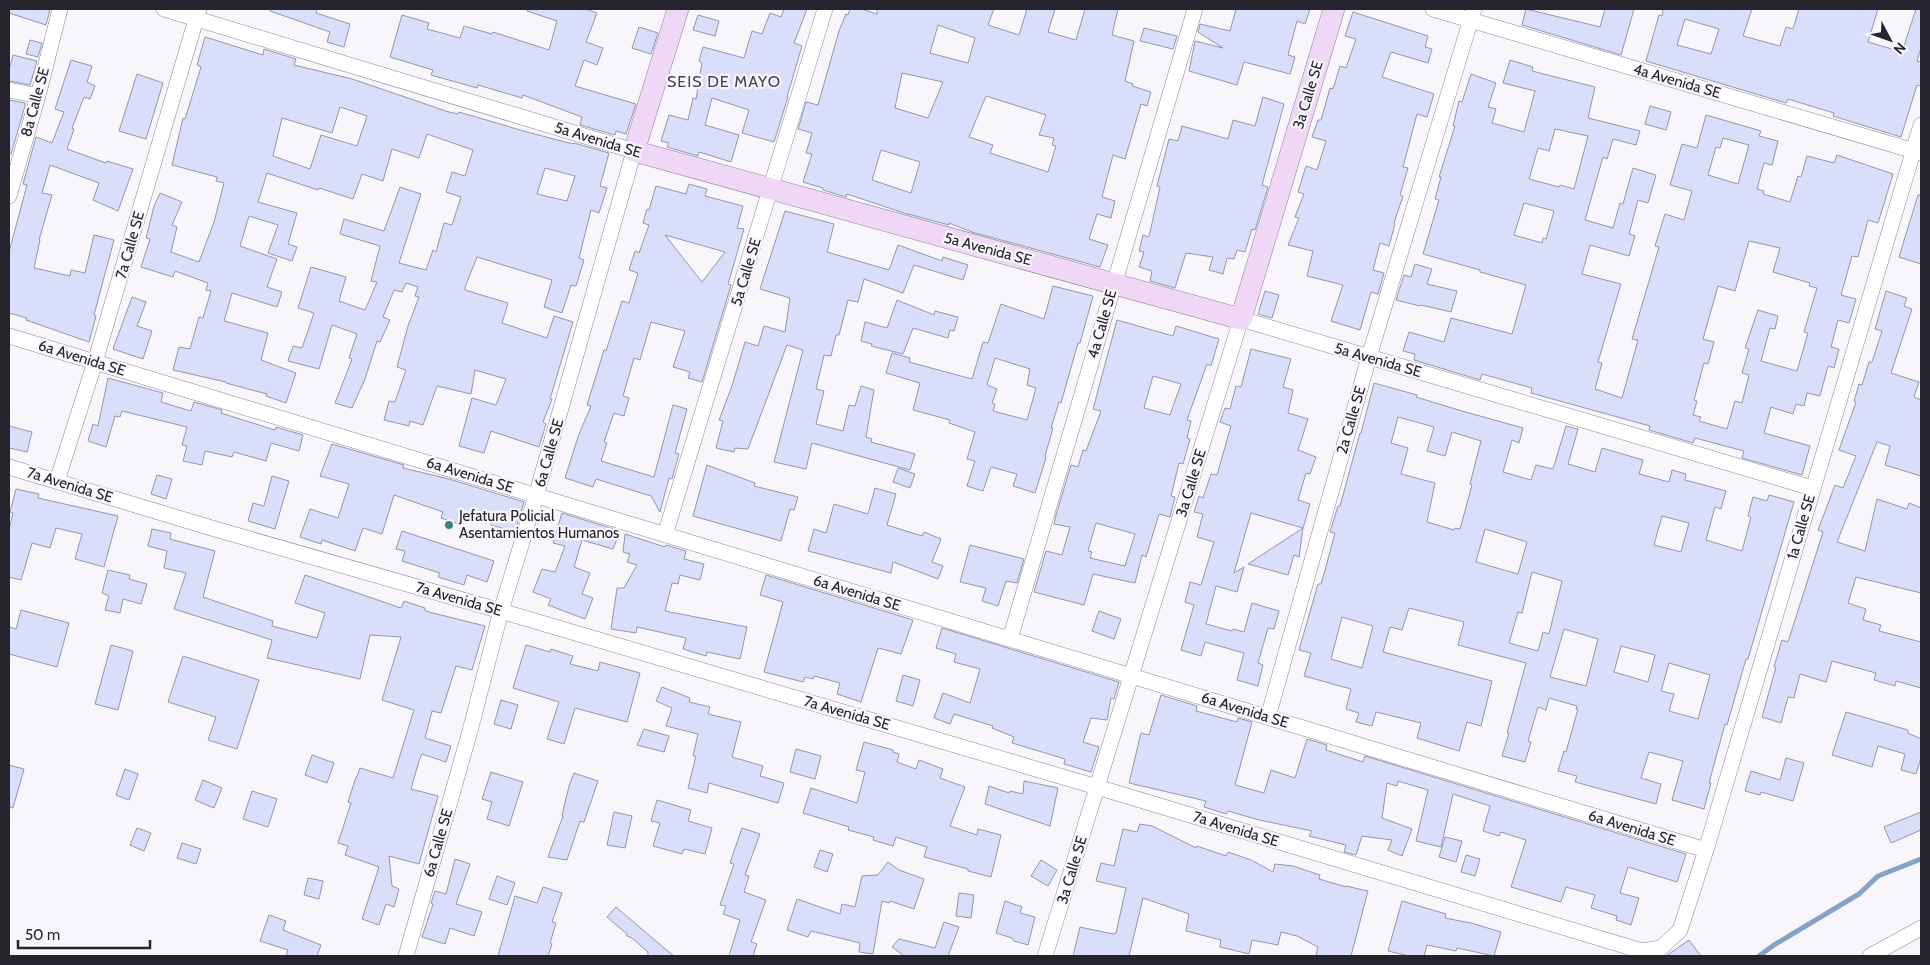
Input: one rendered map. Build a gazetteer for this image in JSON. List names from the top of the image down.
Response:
{
  "streets": {
    "street": [
      "4a Avenida SE",
      "3a Calle SE",
      "8a Calle SE",
      "5a Avenida SE",
      "7a Calle SE",
      "5a Calle SE",
      "4a Calle SE",
      "6a Avenida SE",
      "2a Calle SE",
      "6a Calle SE",
      "7a Avenida SE",
      "1a Calle SE"
    ]
  },
  "crossings": [
    ["4a Avenida SE", "2a Calle SE"],
    ["4a Avenida SE", "1a Calle SE"],
    ["3a Calle SE", "5a Avenida SE"],
    ["3a Calle SE", "6a Avenida SE"],
    ["3a Calle SE", "7a Avenida SE"],
    ["5a Avenida SE", "7a Calle SE"],
    ["5a Avenida SE", "5a Calle SE"],
    ["5a Avenida SE", "4a Calle SE"],
    ["5a Avenida SE", "2a Calle SE"],
    ["5a Avenida SE", "6a Calle SE"],
    ["5a Avenida SE", "1a Calle SE"],
    ["7a Calle SE", "6a Avenida SE"],
    ["7a Calle SE", "7a Avenida SE"],
    ["5a Calle SE", "6a Avenida SE"],
    ["4a Calle SE", "6a Avenida SE"],
    ["6a Avenida SE", "2a Calle SE"],
    ["6a Avenida SE", "6a Calle SE"],
    ["6a Avenida SE", "1a Calle SE"],
    ["6a Calle SE", "7a Avenida SE"],
    ["7a Avenida SE", "1a Calle SE"]
  ],
  "districts": ["SEIS DE MAYO"],
  "places": ["Jefatura Policial Asentamientos Humanos"],
  "scale_bar": "50 m",
  "north": "bottom right"
}
